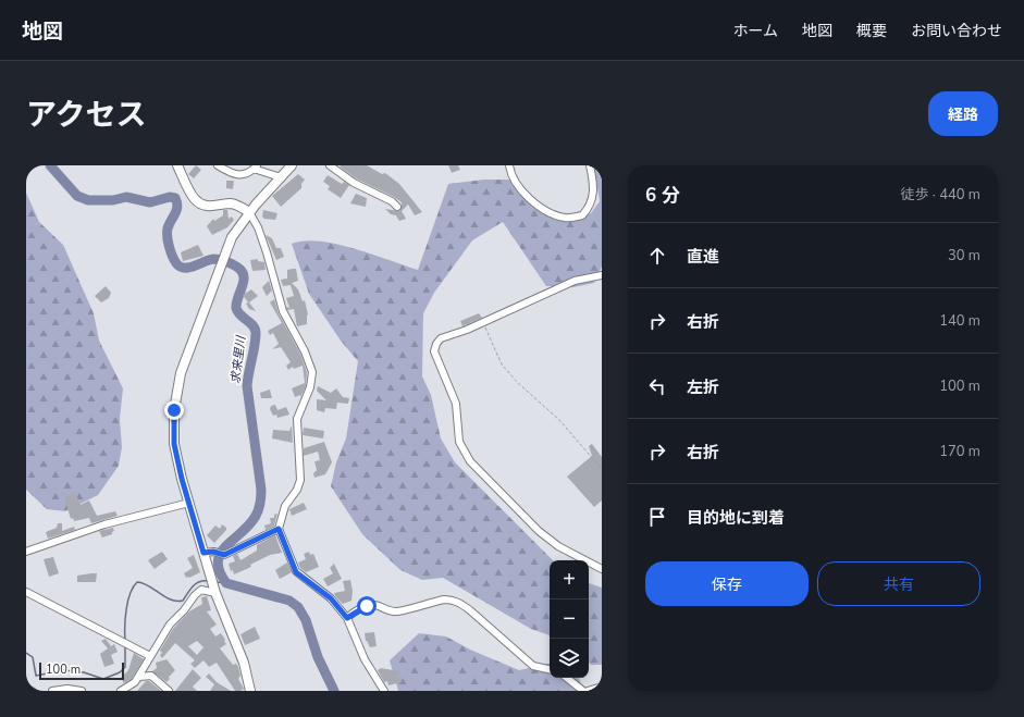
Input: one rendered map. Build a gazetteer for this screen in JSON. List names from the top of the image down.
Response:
{
  "water": ["求来里川"],
  "scale_bar": "100 m",
  "page": {
    "header": "地図",
    "nav": [
      "ホーム",
      "地図",
      "概要",
      "お問い合わせ"
    ],
    "title": "アクセス",
    "buttons": [
      "経路",
      ["保存", "共有"]
    ],
    "heading": ["6 分", "徒歩 · 440 m"],
    "list": [
      ["直進", "30 m"],
      ["右折", "140 m"],
      ["左折", "100 m"],
      ["右折", "170 m"],
      "目的地に到着"
    ],
    "map_buttons": ["+", "−"],
    "scale": "100 m"
  }
}
